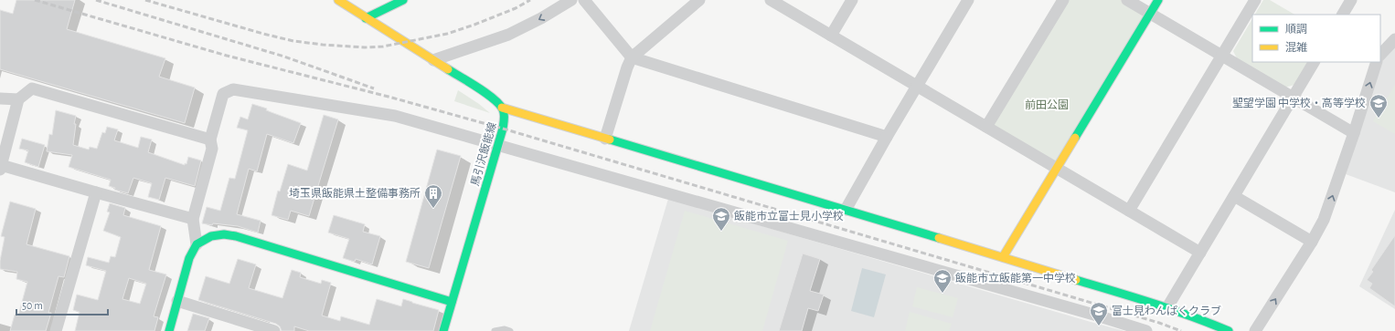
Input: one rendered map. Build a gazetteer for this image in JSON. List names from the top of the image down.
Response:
{
  "streets": {
    "street": ["馬引沢飯能線"]
  },
  "parks": ["前田公園"],
  "places": {
    "school or university": [
      "聖望学園 中学校・高等学校",
      "飯能市立富士見小学校",
      "飯能市立飯能第一中学校",
      "富士見わんぱくクラブ"
    ],
    "building": ["埼玉県飯能県土整備事務所"]
  },
  "legend": ["順調", "混雑"],
  "scale_bar": "50 m"
}
